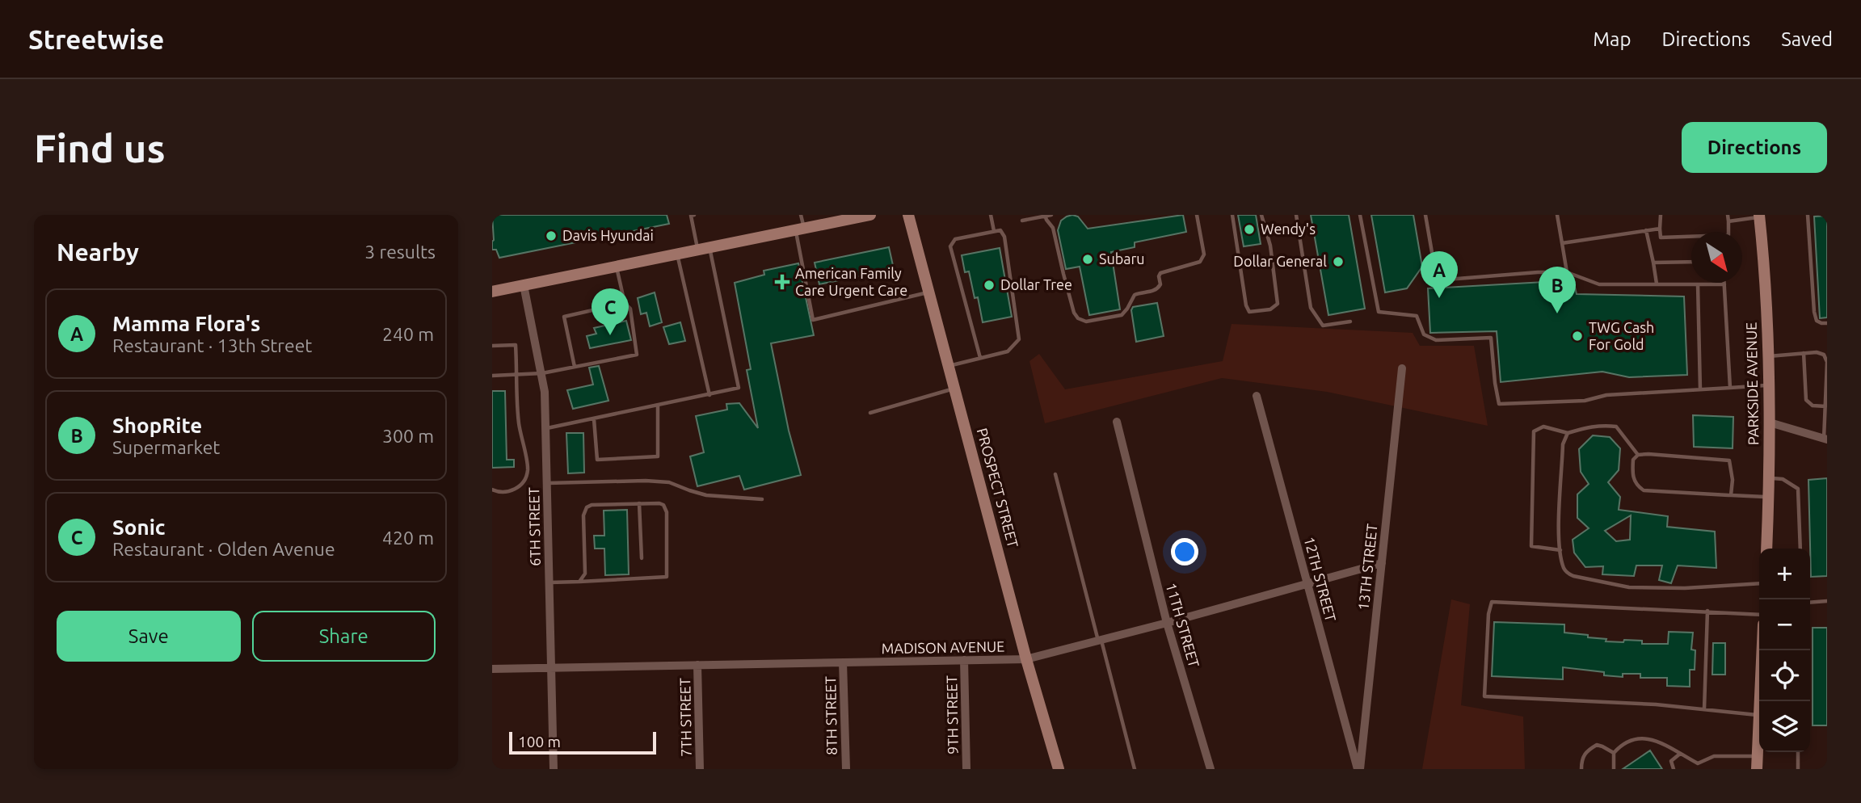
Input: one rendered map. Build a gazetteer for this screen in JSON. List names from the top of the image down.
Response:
{
  "streets": {
    "main road": ["PARKSIDE AVENUE", "PROSPECT STREET"],
    "street": [
      "6TH STREET",
      "13TH STREET",
      "12TH STREET",
      "11TH STREET",
      "MADISON AVENUE",
      "9TH STREET",
      "8TH STREET",
      "7TH STREET"
    ]
  },
  "crossings": [
    ["PROSPECT STREET", "MADISON AVENUE"],
    ["6TH STREET", "MADISON AVENUE"],
    ["13TH STREET", "12TH STREET"],
    ["13TH STREET", "MADISON AVENUE"],
    ["12TH STREET", "MADISON AVENUE"],
    ["11TH STREET", "MADISON AVENUE"],
    ["MADISON AVENUE", "9TH STREET"],
    ["MADISON AVENUE", "8TH STREET"],
    ["MADISON AVENUE", "7TH STREET"]
  ],
  "places": {
    "other": [
      "Wendy's",
      "Davis Hyundai",
      "Subaru",
      "Dollar General",
      "Dollar Tree",
      "TWG Cash For Gold"
    ],
    "health": ["American Family Care Urgent Care"]
  },
  "scale_bar": "100 m",
  "north": "bottom right",
  "page": {
    "header": "Streetwise",
    "nav": ["Map", "Directions", "Saved"],
    "buttons": [
      "Directions",
      ["Save", "Share"]
    ],
    "title": "Find us",
    "heading": ["Nearby", "3 results"],
    "pins": ["A", "B", "C"],
    "list": [
      {
        "mark": "A",
        "name": "Mamma Flora's",
        "note": "Restaurant · 13th Street",
        "value": "240 m"
      },
      {
        "mark": "B",
        "name": "ShopRite",
        "note": "Supermarket",
        "value": "300 m"
      },
      {
        "mark": "C",
        "name": "Sonic",
        "note": "Restaurant · Olden Avenue",
        "value": "420 m"
      }
    ],
    "map_buttons": ["+", "−"],
    "scale": "100 m"
  }
}
